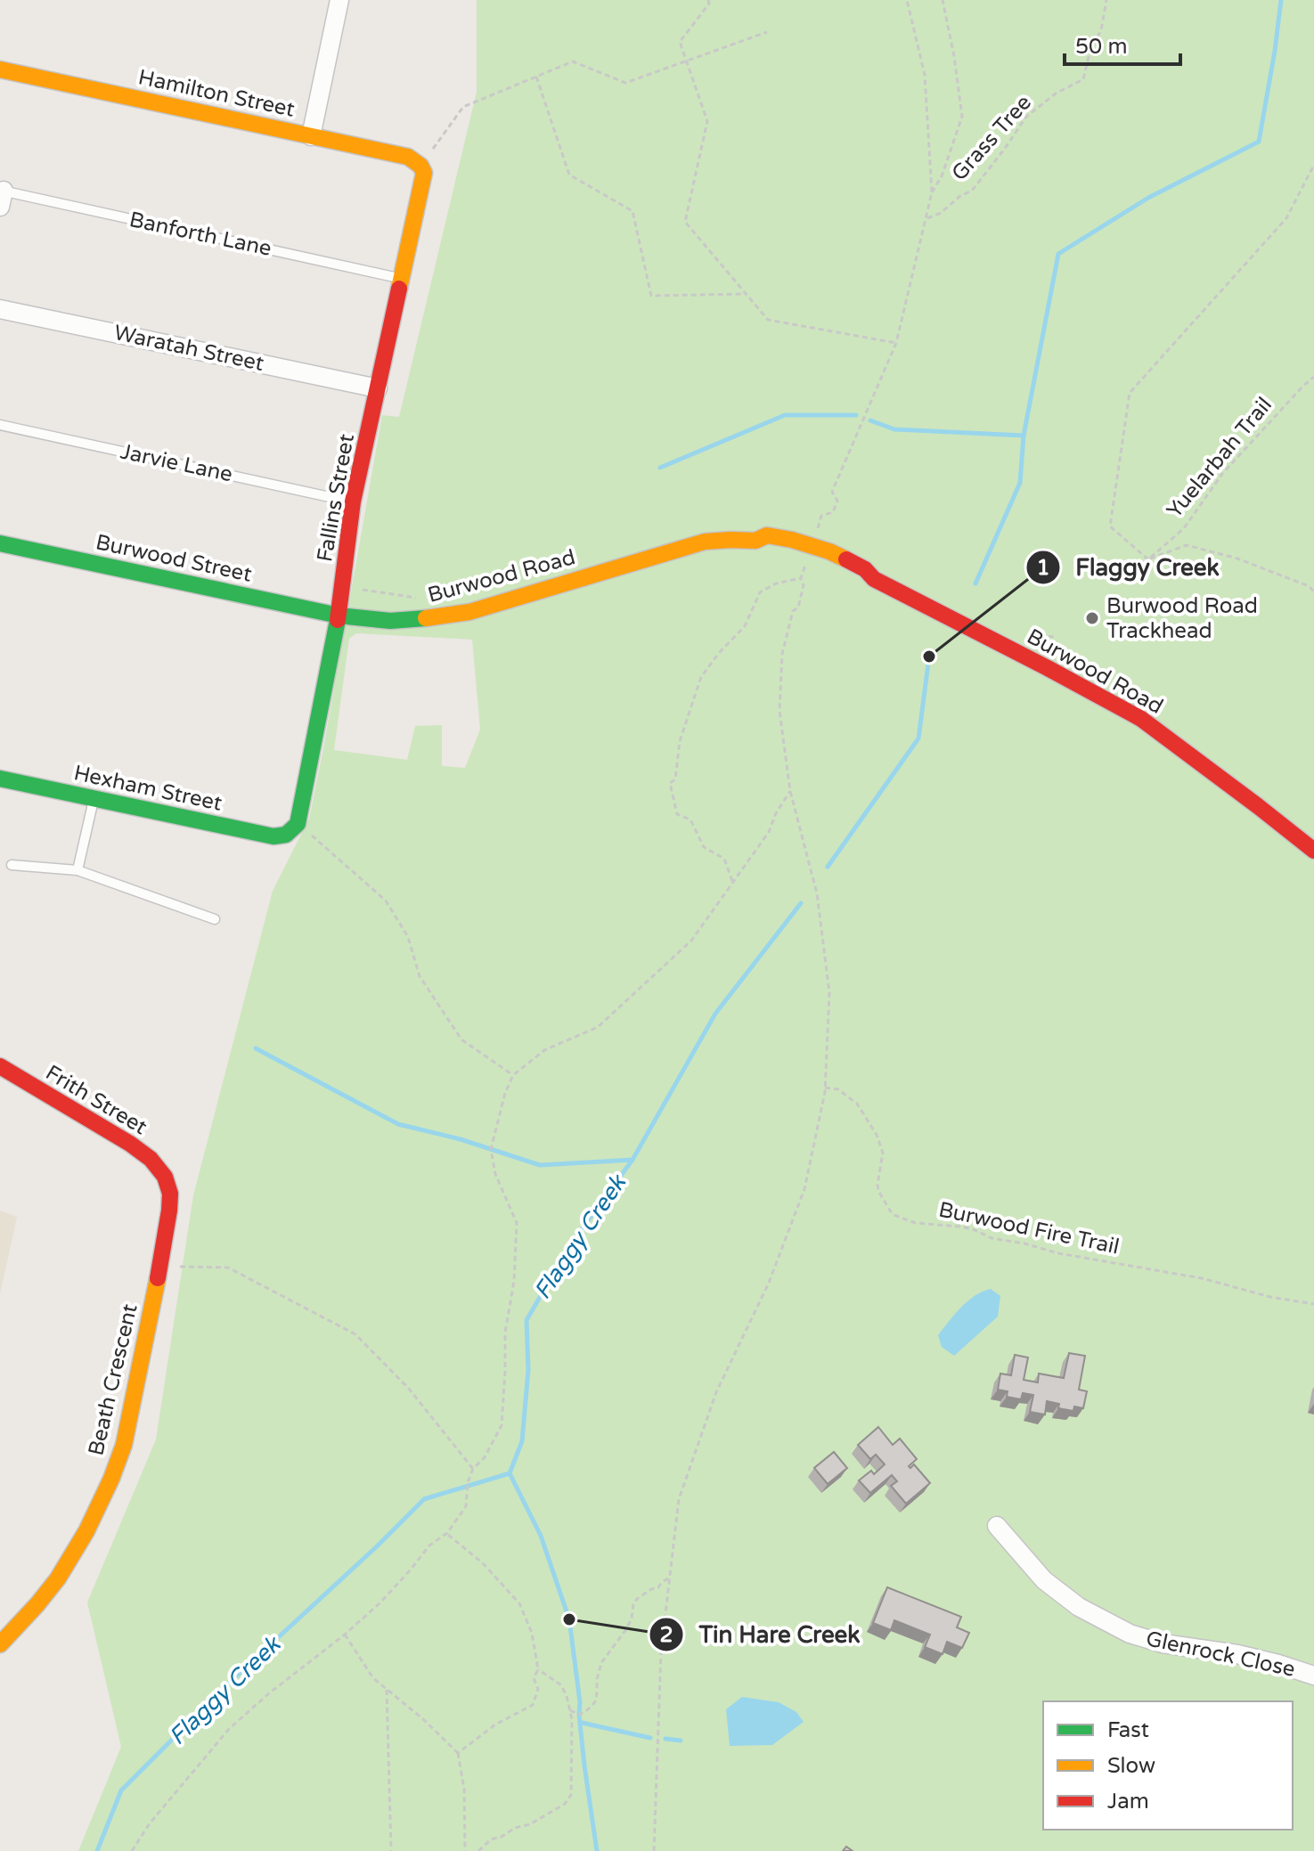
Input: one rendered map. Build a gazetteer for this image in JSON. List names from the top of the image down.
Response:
{
  "streets": {
    "street": [
      "Hamilton Street",
      "Waratah Street",
      "Fallins Street",
      "Burwood Street",
      "Burwood Road",
      "Hexham Street",
      "Frith Street",
      "Beath Crescent",
      "Glenrock Close"
    ],
    "lane": ["Banforth Lane", "Jarvie Lane"],
    "path": ["Grass Tree", "Yuelarbah Trail", "Burwood Fire Trail"]
  },
  "crossings": [
    ["Hamilton Street", "Fallins Street"],
    ["Banforth Lane", "Fallins Street"],
    ["Waratah Street", "Fallins Street"],
    ["Jarvie Lane", "Fallins Street"],
    ["Fallins Street", "Burwood Street"],
    ["Fallins Street", "Burwood Road"],
    ["Fallins Street", "Hexham Street"],
    ["Burwood Street", "Burwood Road"],
    ["Frith Street", "Beath Crescent"]
  ],
  "water": ["Flaggy Creek"],
  "places": ["Burwood Road Trackhead", "Flaggy Creek", "Tin Hare Creek"],
  "legend": ["Fast", "Slow", "Jam"],
  "scale_bar": "50 m"
}
